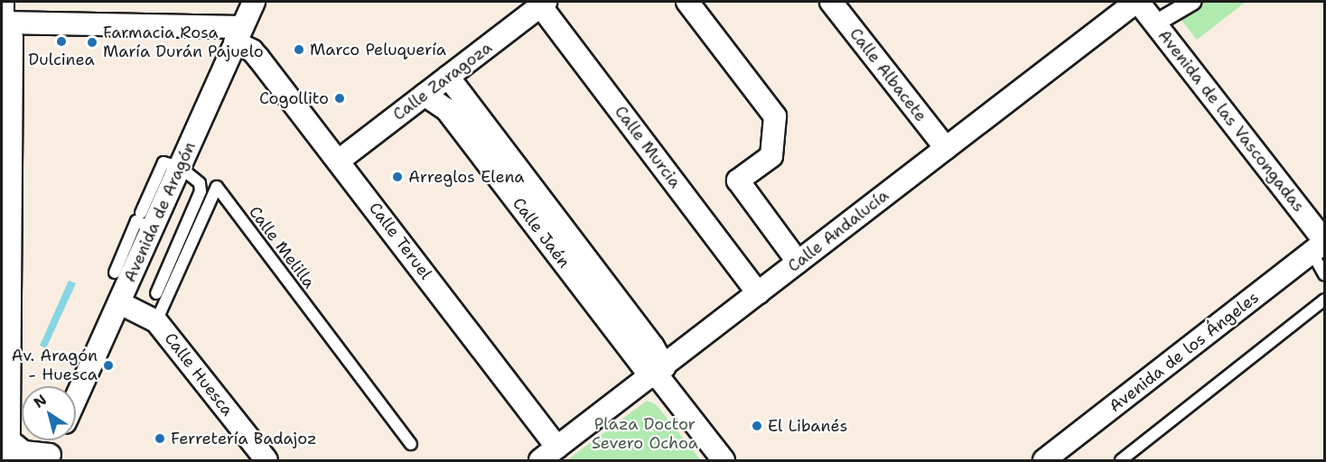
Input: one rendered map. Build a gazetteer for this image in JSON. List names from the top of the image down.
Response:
{
  "streets": {
    "street": [
      "Calle Albacete",
      "Calle Zaragoza",
      "Avenida de las Vascongadas",
      "Calle Murcia",
      "Avenida de Aragón",
      "Calle Andalucía",
      "Calle Jaén",
      "Calle Teruel",
      "Avenida de los Ángeles",
      "Calle Huesca"
    ],
    "lane": ["Calle Melilla"]
  },
  "crossings": [
    ["Calle Albacete", "Calle Andalucía"],
    ["Calle Zaragoza", "Calle Murcia"],
    ["Calle Zaragoza", "Calle Jaén"],
    ["Calle Zaragoza", "Calle Teruel"],
    ["Avenida de las Vascongadas", "Calle Andalucía"],
    ["Avenida de las Vascongadas", "Avenida de los Ángeles"],
    ["Calle Murcia", "Calle Andalucía"],
    ["Avenida de Aragón", "Calle Teruel"],
    ["Avenida de Aragón", "Calle Huesca"],
    ["Calle Andalucía", "Calle Jaén"],
    ["Calle Andalucía", "Calle Teruel"],
    ["Calle Melilla", "Calle Huesca"]
  ],
  "parks": ["Plaza Doctor Severo Ochoa"],
  "places": [
    "Dulcinea",
    "Farmacia Rosa María Durán Pajuelo",
    "Marco Peluquería",
    "Cogollito",
    "Arreglos Elena",
    "Av. Aragón - Huesca",
    "El Libanés",
    "Ferretería Badajoz"
  ],
  "north": "top left"
}
